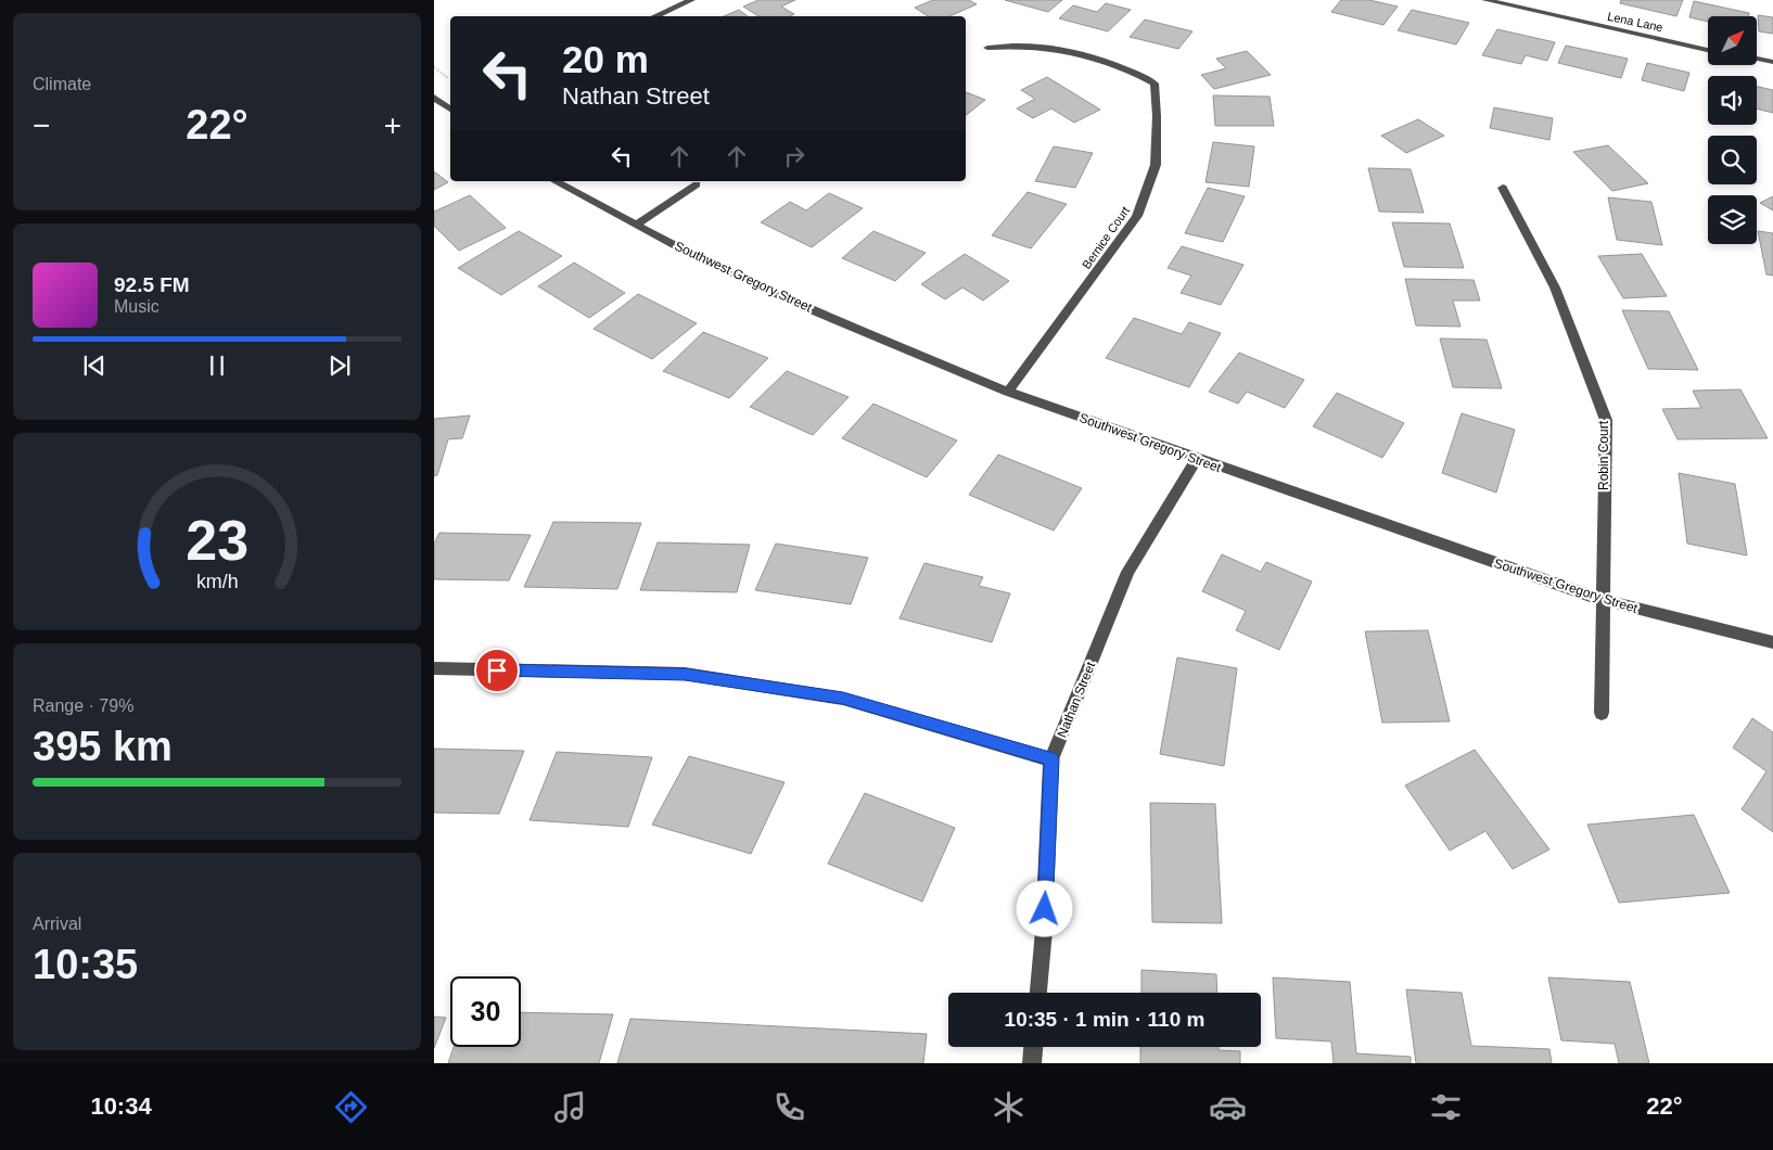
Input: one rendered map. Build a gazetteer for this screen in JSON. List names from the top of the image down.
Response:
{
  "streets": {
    "street": [
      "Lena Lane",
      "Bernice Court",
      "Southwest Gregory Street",
      "Robin Court",
      "Nathan Street"
    ]
  },
  "crossings": [
    ["Bernice Court", "Southwest Gregory Street"],
    ["Southwest Gregory Street", "Robin Court"],
    ["Southwest Gregory Street", "Nathan Street"]
  ],
  "north": "top right",
  "page": {
    "tile": [
      "Climate",
      ["Range · 79%", "395 km"],
      ["Arrival", "10:35"]
    ],
    "turn": ["20 m", "Nathan Street"],
    "heat": ["−", "22°", "+"],
    "song": ["92.5 FM", "Music"],
    "limit": "30",
    "trip": "10:35 · 1 min · 110 m",
    "tabs": ["10:34", "22°"],
    "gauge": ["23", "km/h"]
  }
}
